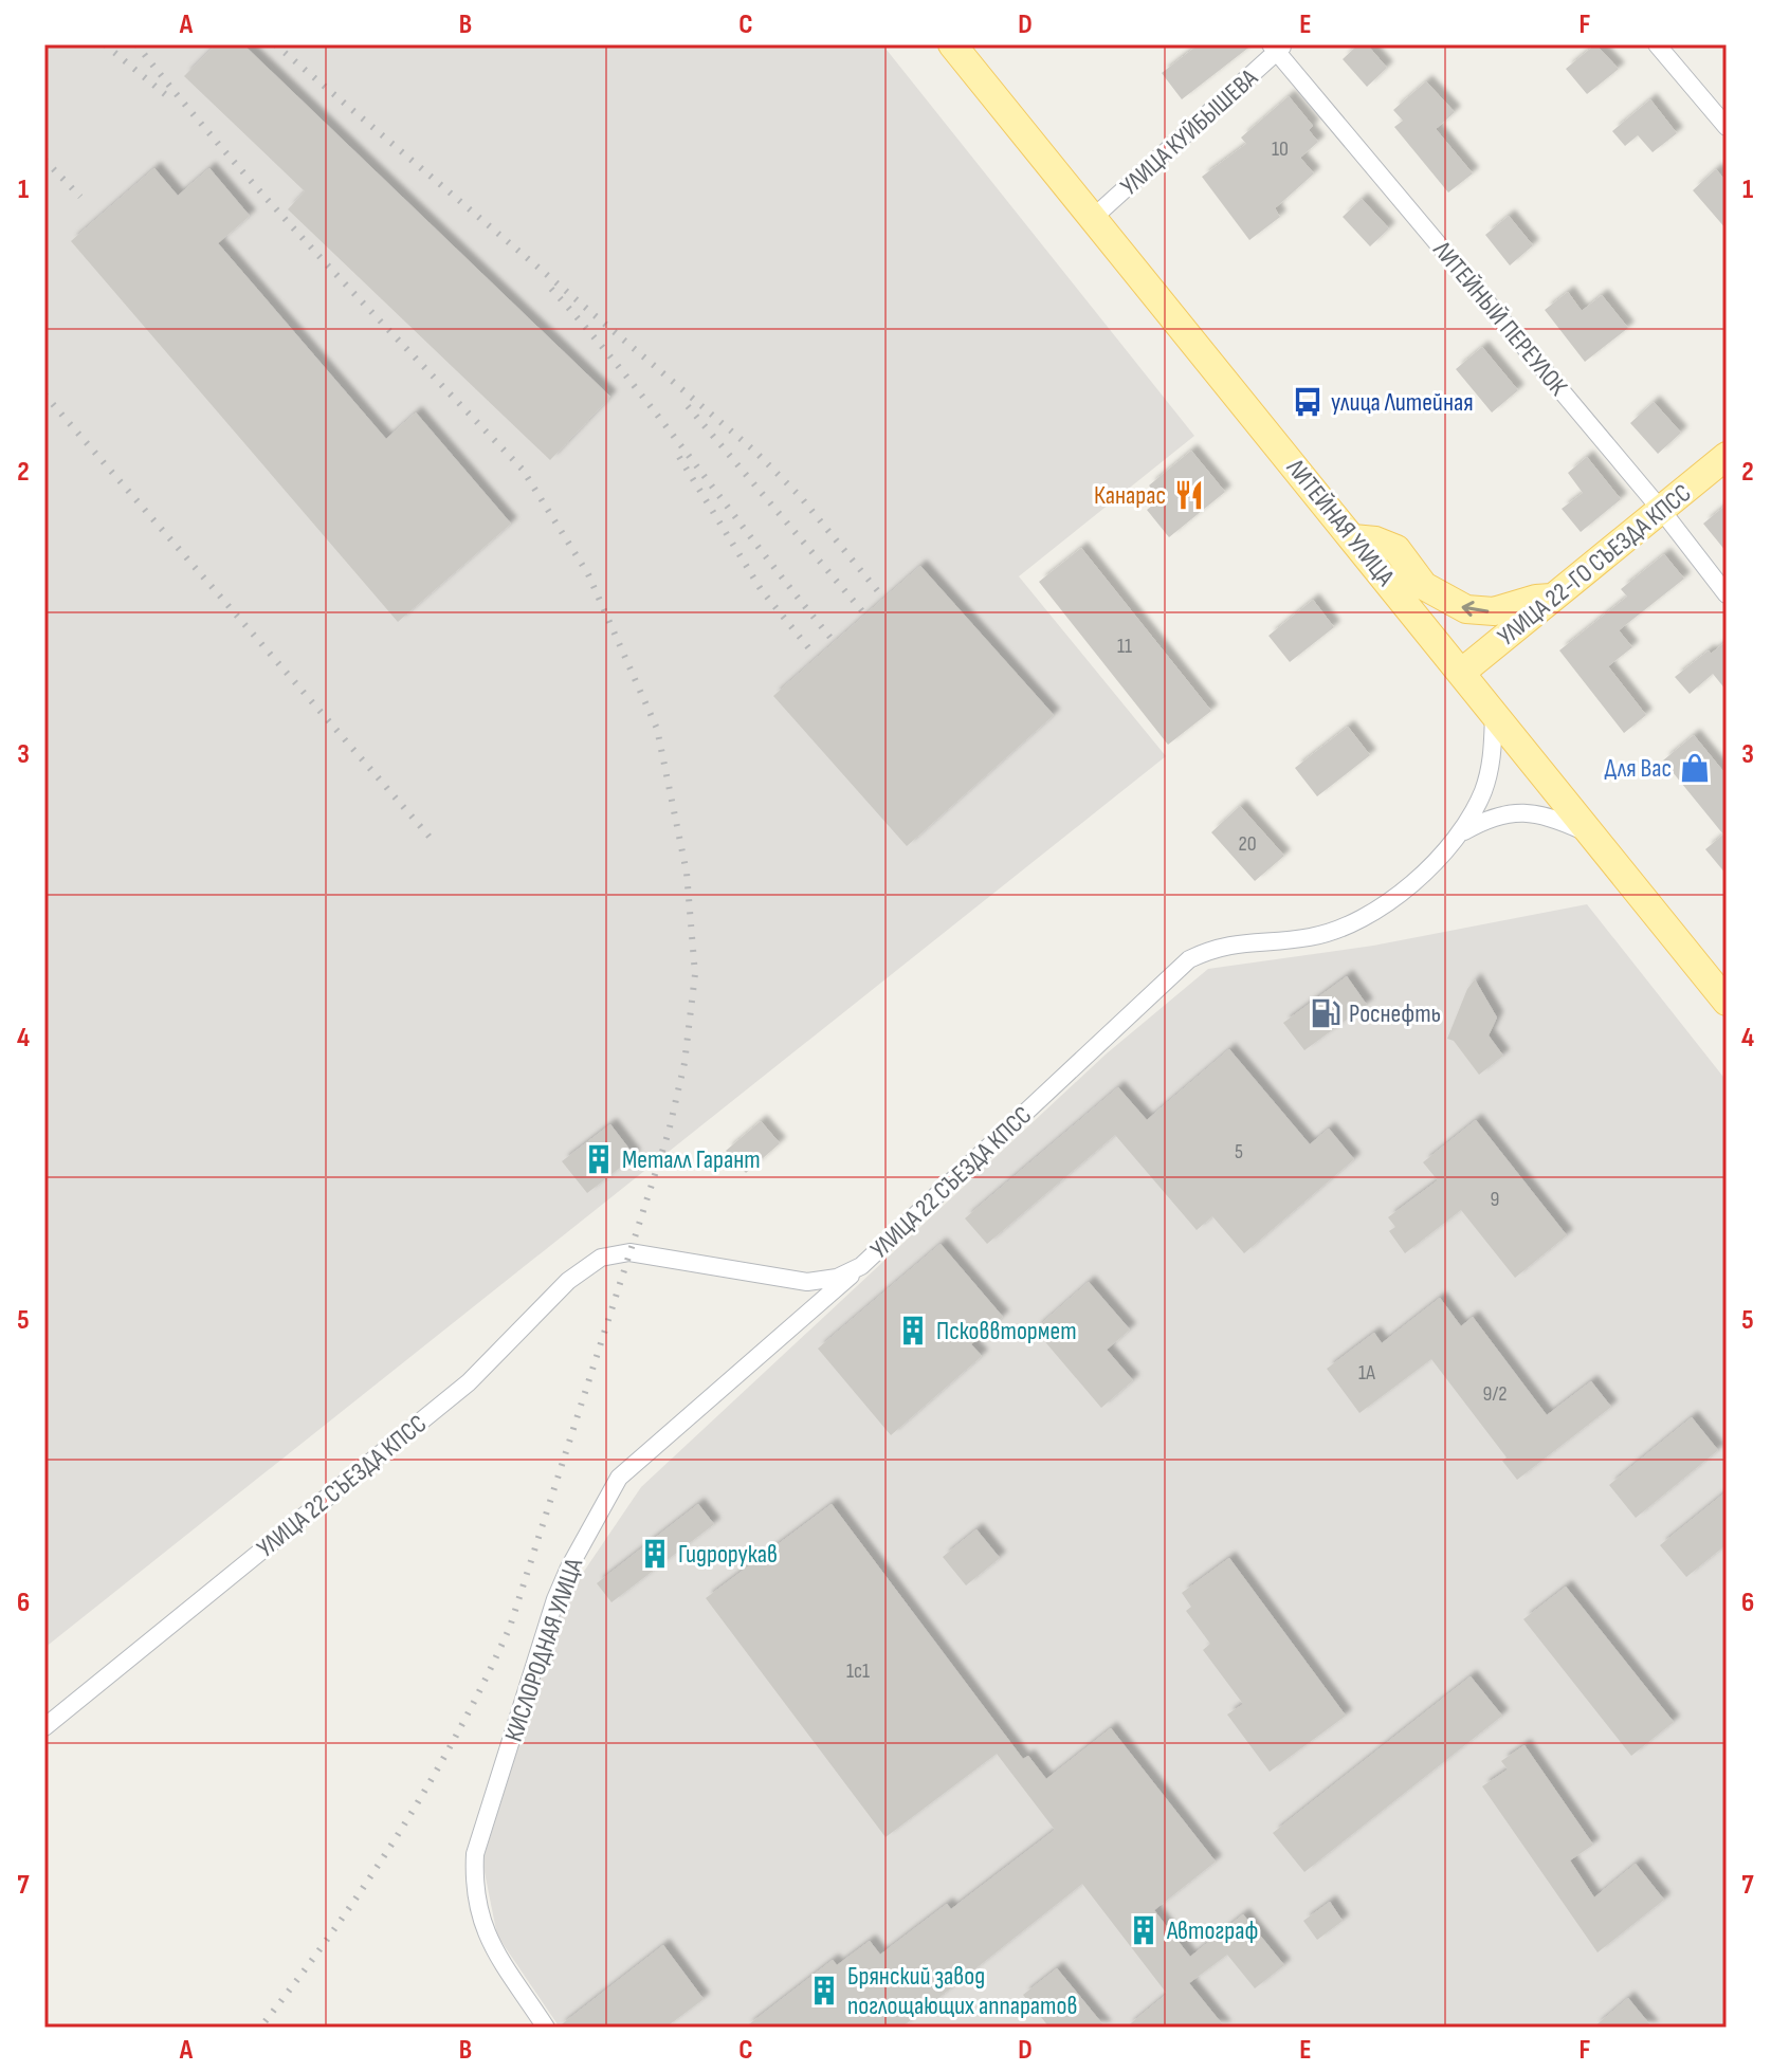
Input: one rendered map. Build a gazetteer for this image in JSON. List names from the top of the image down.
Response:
{
  "streets": {
    "main road": ["ЛИТЕЙНАЯ УЛИЦА", "УЛИЦА 22-ГО СЪЕЗДА КПСС"],
    "street": [
      "УЛИЦА КУЙБЫШЕВА",
      "ЛИТЕЙНЫЙ ПЕРЕУЛОК",
      "УЛИЦА 22 СЪЕЗДА КПСС",
      "КИСЛОРОДНАЯ УЛИЦА"
    ]
  },
  "crossings": [
    ["УЛИЦА КУЙБЫШЕВА", "ЛИТЕЙНЫЙ ПЕРЕУЛОК"],
    ["УЛИЦА КУЙБЫШЕВА", "ЛИТЕЙНАЯ УЛИЦА"],
    ["ЛИТЕЙНЫЙ ПЕРЕУЛОК", "УЛИЦА 22-ГО СЪЕЗДА КПСС"],
    ["ЛИТЕЙНАЯ УЛИЦА", "УЛИЦА 22-ГО СЪЕЗДА КПСС"],
    ["ЛИТЕЙНАЯ УЛИЦА", "УЛИЦА 22 СЪЕЗДА КПСС"],
    ["УЛИЦА 22 СЪЕЗДА КПСС", "КИСЛОРОДНАЯ УЛИЦА"]
  ],
  "places": {
    "bus stop": ["улица Литейная"],
    "restaurant": ["Канарас"],
    "shop": ["Для Вас"],
    "fuel station": ["Роснефть"],
    "building": [
      "Металл Гарант",
      "Псковвтормет",
      "Гидрорукав",
      "Автограф",
      "Брянский завод поглощающих аппаратов"
    ]
  },
  "house_numbers": [
    "10",
    "11",
    "20",
    "5",
    "9",
    "1А",
    "9/2",
    "1с1"
  ],
  "grid": {
    "columns": [
      "A",
      "B",
      "C",
      "D",
      "E",
      "F"
    ],
    "rows": [
      "1",
      "2",
      "3",
      "4",
      "5",
      "6",
      "7"
    ]
  }
}
